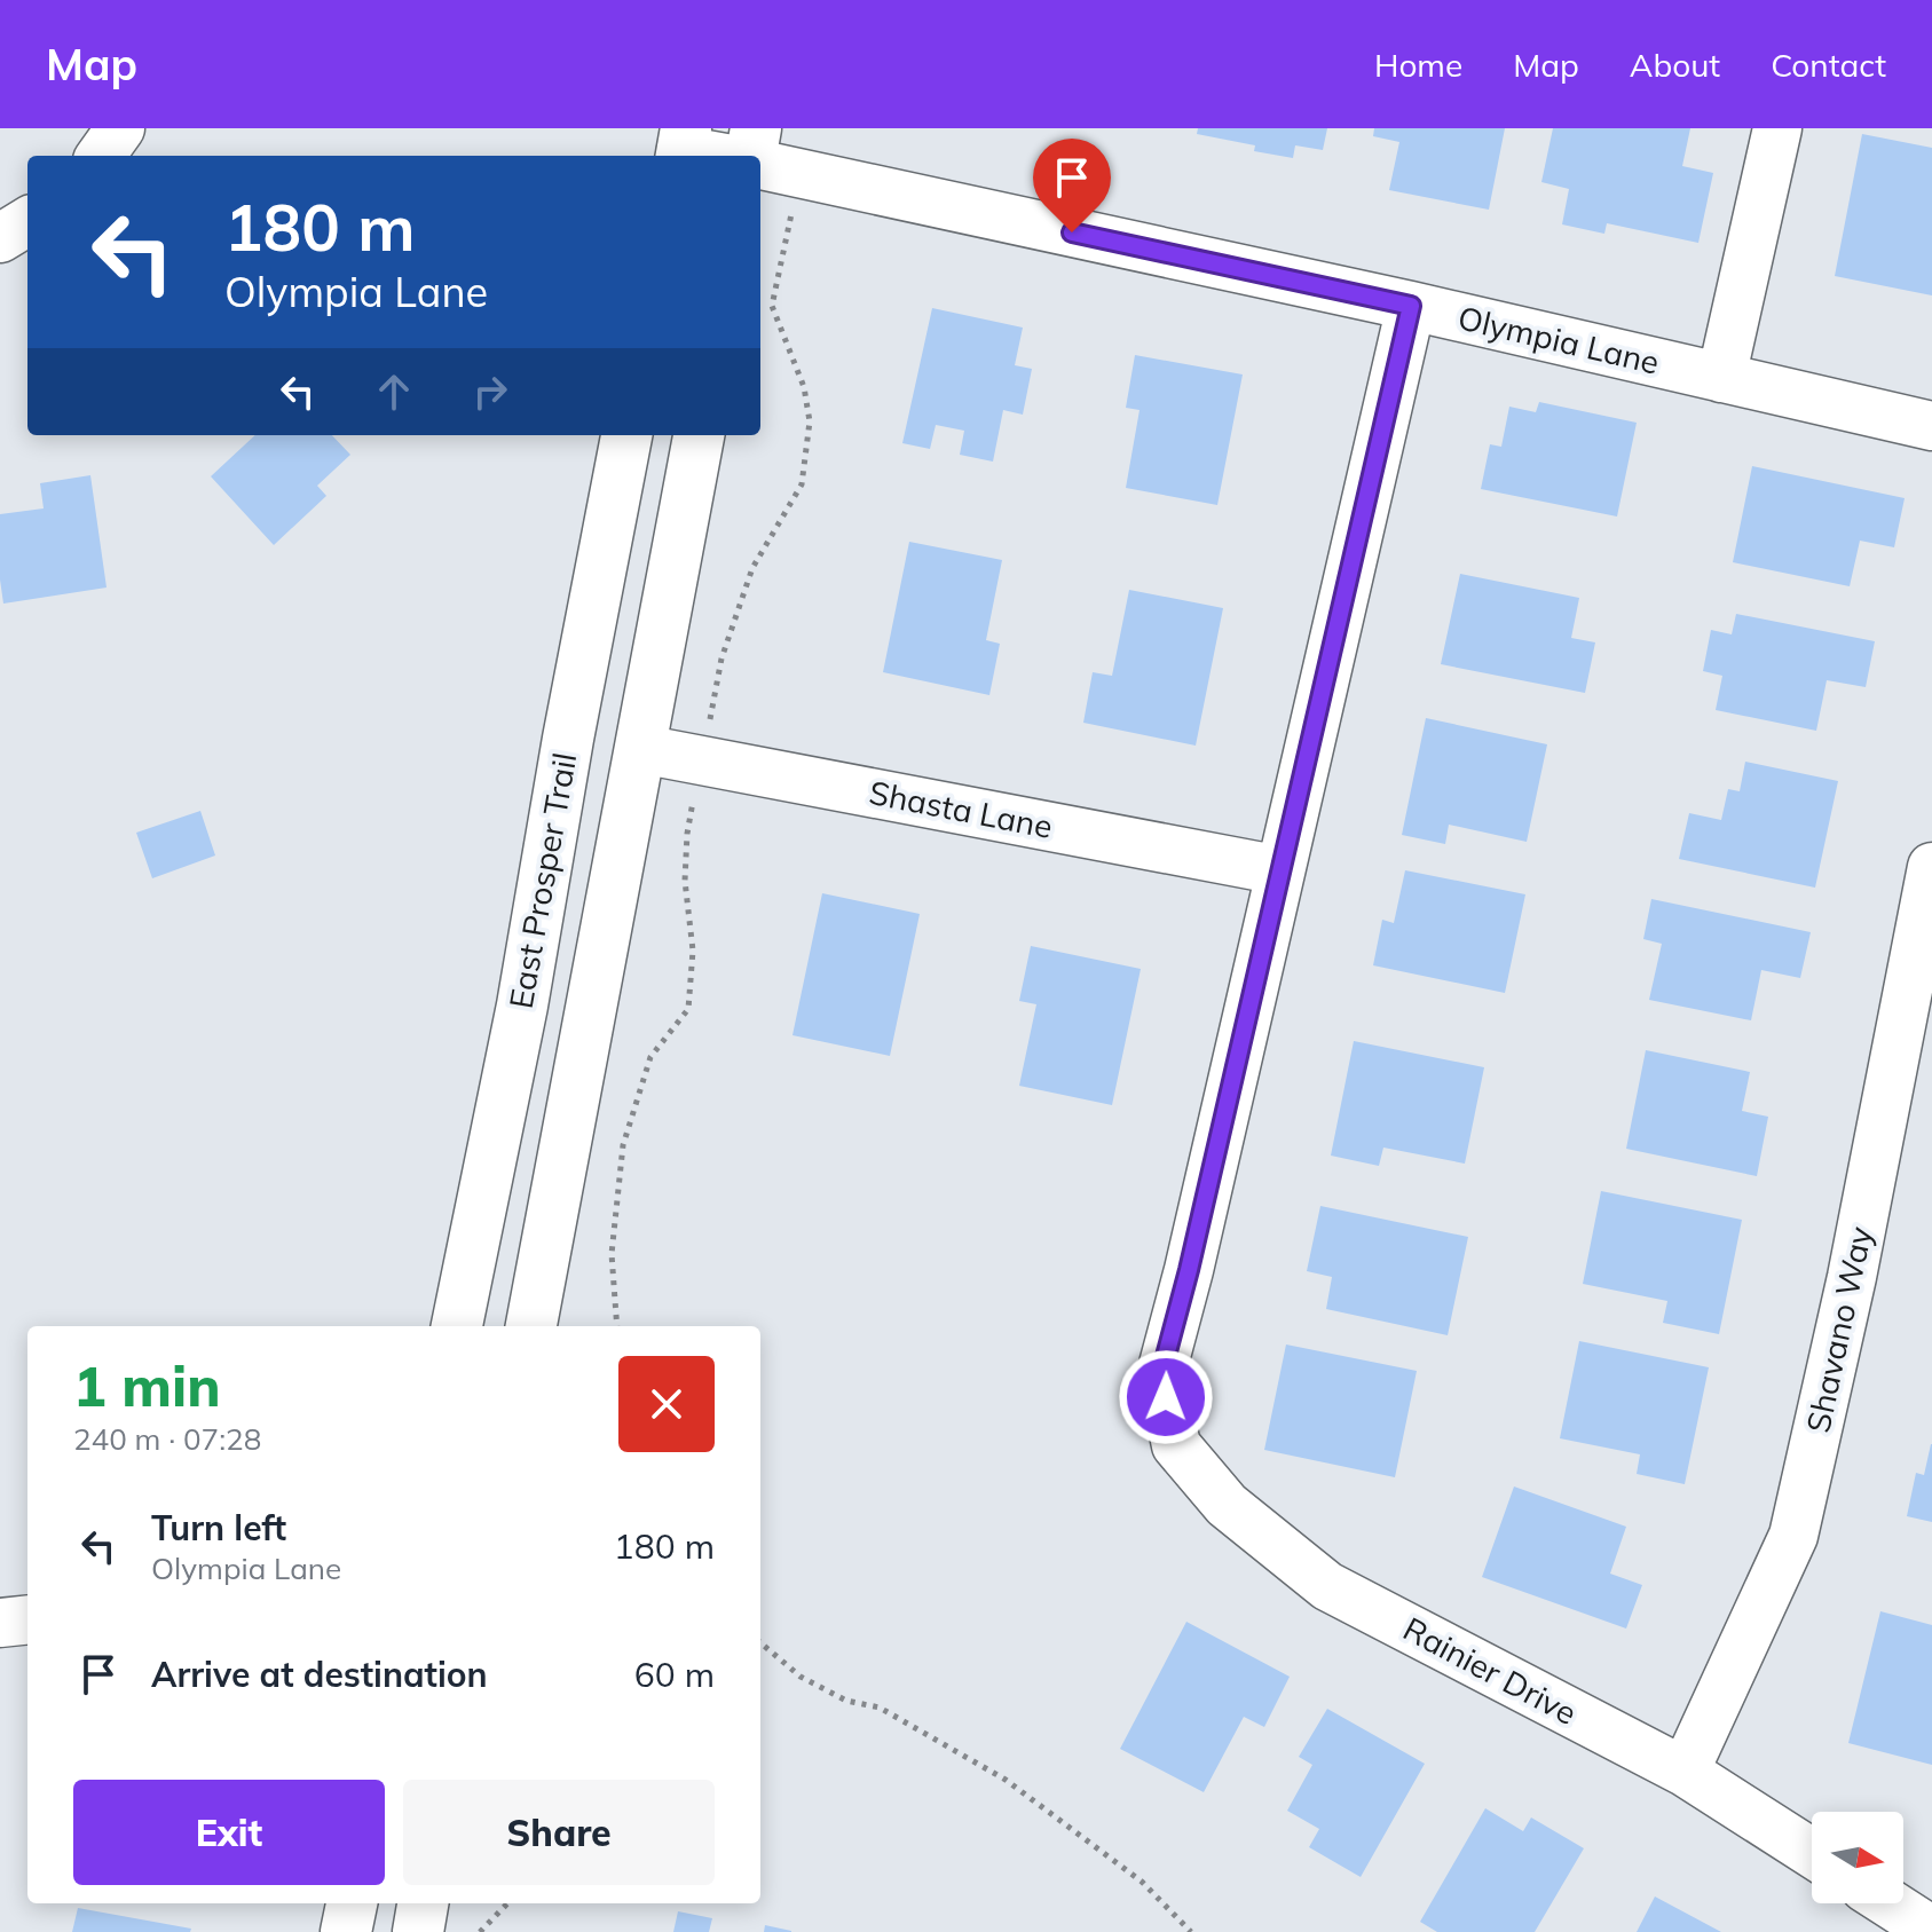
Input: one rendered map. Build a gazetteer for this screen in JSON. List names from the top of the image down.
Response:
{
  "streets": {
    "main road": ["East Prosper Trail"],
    "street": [
      "Olympia Lane",
      "Shasta Lane",
      "Shavano Way",
      "Rainier Drive"
    ]
  },
  "crossings": [
    ["Shasta Lane", "Rainier Drive"],
    ["Shavano Way", "Rainier Drive"]
  ],
  "north": "right",
  "page": {
    "header": "Map",
    "nav": [
      "Home",
      "Map",
      "About",
      "Contact"
    ],
    "turn": ["180 m", "Olympia Lane"],
    "heading": ["1 min", "240 m · 07:28"],
    "list": [
      {
        "name": "Turn left",
        "note": "Olympia Lane",
        "value": "180 m"
      },
      {
        "name": "Arrive at destination",
        "value": "60 m"
      }
    ],
    "buttons": ["Exit", "Share"]
  }
}
